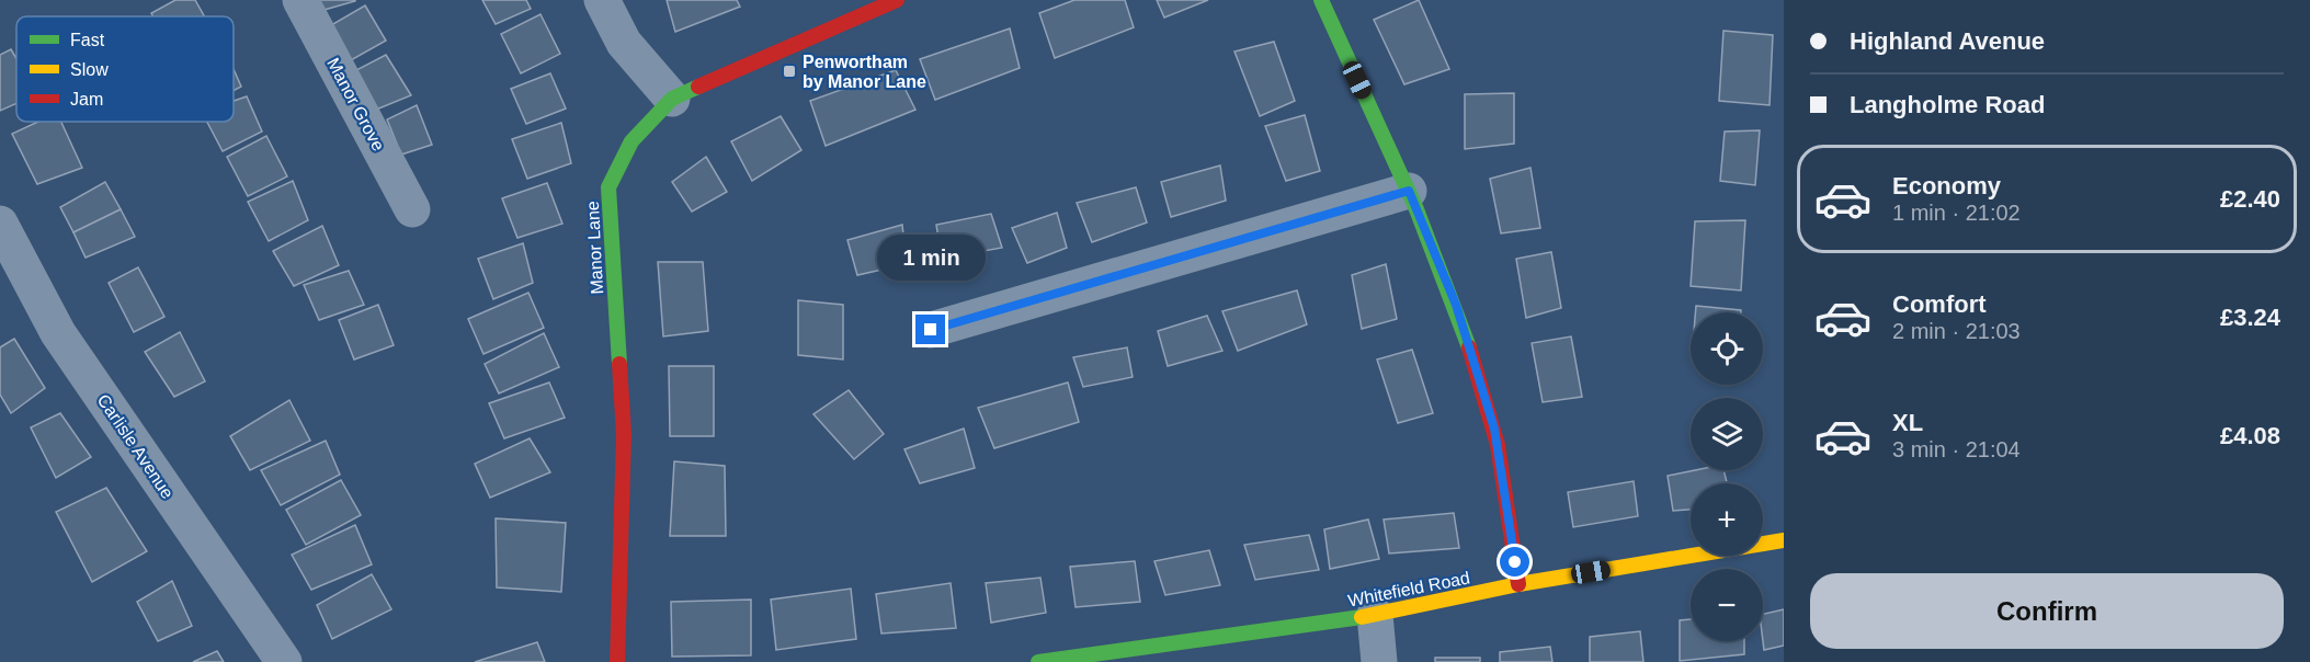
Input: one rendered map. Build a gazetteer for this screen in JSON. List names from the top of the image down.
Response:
{
  "streets": {
    "street": [
      "Manor Grove",
      "Manor Lane",
      "Carlisle Avenue",
      "Whitefield Road"
    ]
  },
  "places": {
    "transit": ["Penwortham by Manor Lane"]
  },
  "legend": ["Fast", "Slow", "Jam"],
  "page": {
    "banner": ["Highland Avenue", "Langholme Road"],
    "list": [
      {
        "name": "Economy",
        "note": "1 min · 21:02",
        "value": "£2.40"
      },
      {
        "name": "Comfort",
        "note": "2 min · 21:03",
        "value": "£3.24"
      },
      {
        "name": "XL",
        "note": "3 min · 21:04",
        "value": "£4.08"
      }
    ],
    "bubble": "1 min",
    "map_buttons": ["+", "−"],
    "buttons": "Confirm"
  }
}
